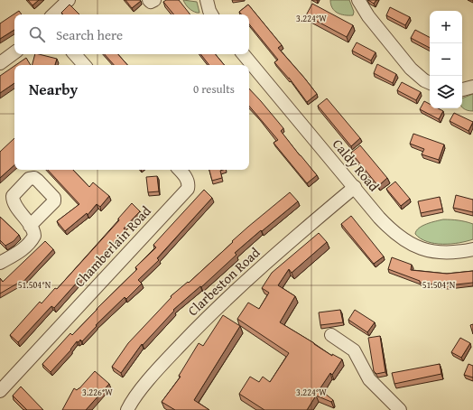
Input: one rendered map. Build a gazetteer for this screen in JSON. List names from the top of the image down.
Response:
{
  "streets": {
    "street": ["Caldy Road", "Chamberlain Road", "Clarbeston Road"]
  },
  "crossings": [
    ["Caldy Road", "Clarbeston Road"]
  ],
  "page": {
    "map_buttons": ["+", "−"],
    "search": "Search here",
    "heading": ["Nearby", "0 results"]
  },
  "coordinates": ["3.224°W", "51.504°N", "3.226°W"]
}
